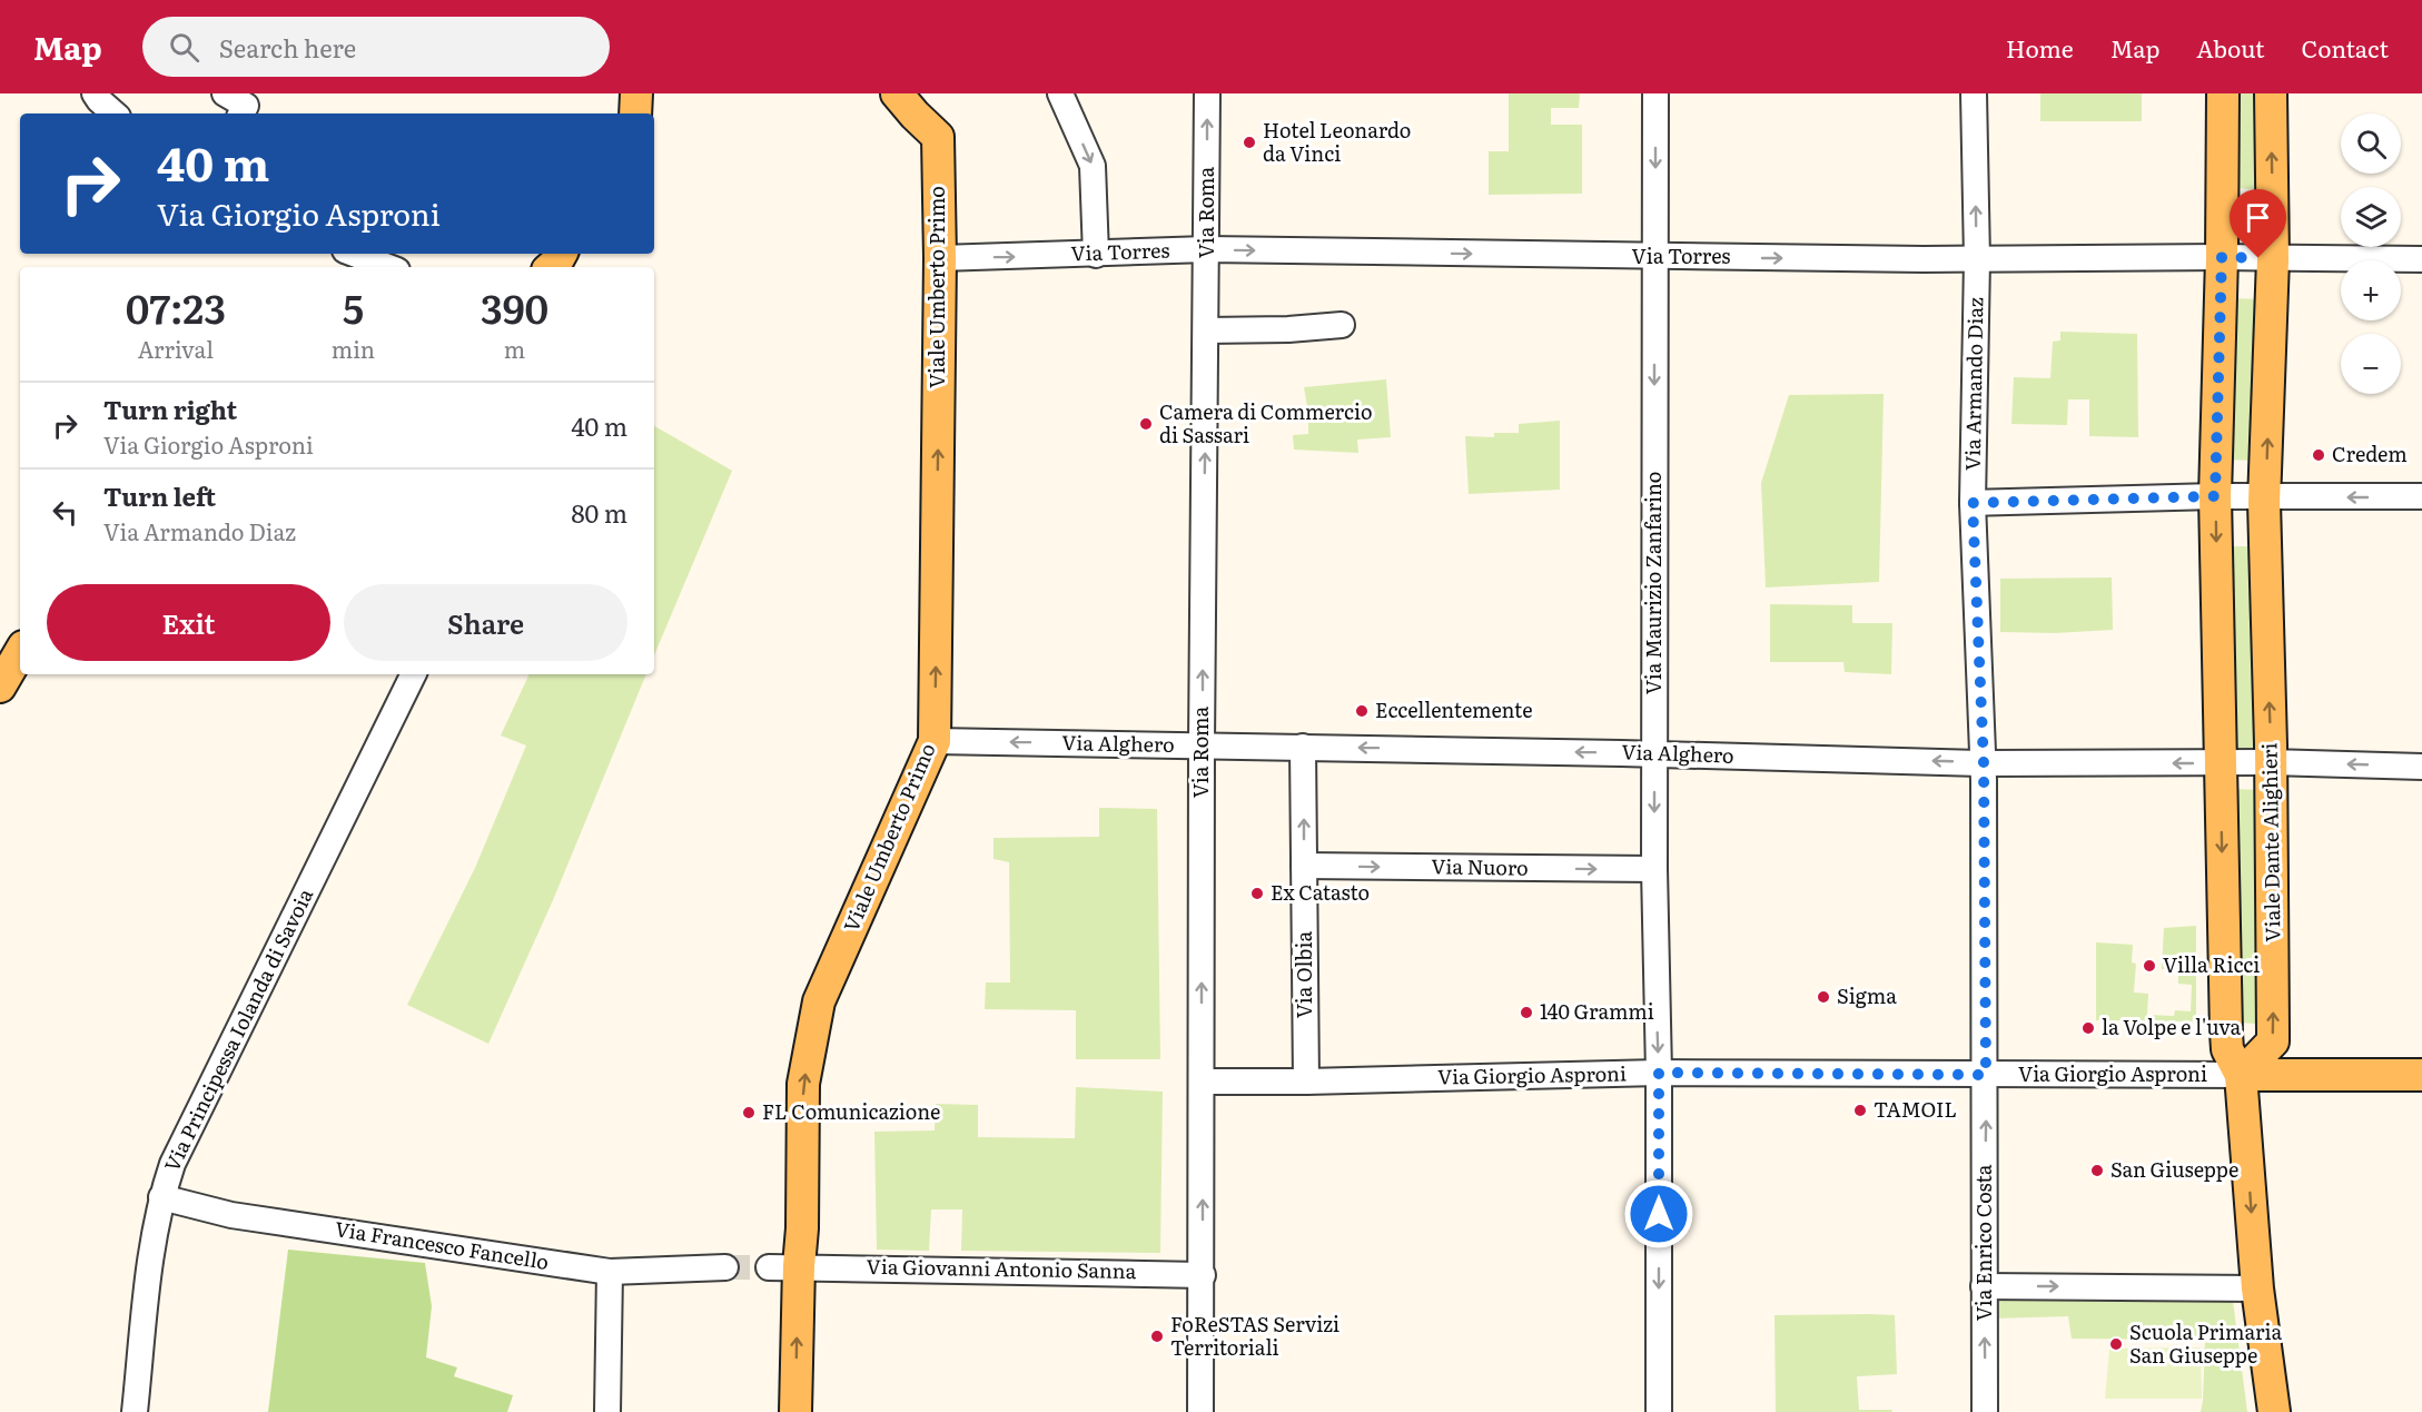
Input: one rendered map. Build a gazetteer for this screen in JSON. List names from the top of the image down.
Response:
{
  "streets": {
    "main road": ["Viale Umberto Primo", "Viale Dante Alighieri", "Via Giorgio Asproni"],
    "street": [
      "Via Roma",
      "Via Torres",
      "Via Armando Diaz",
      "Via Maurizio Zanfarino",
      "Via Alghero",
      "Via Nuoro",
      "Via Olbia",
      "Via Principessa Iolanda di Savoia",
      "Via Enrico Costa",
      "Via Francesco Fancello",
      "Via Giovanni Antonio Sanna"
    ]
  },
  "crossings": [
    ["Via Roma", "Via Torres"],
    ["Via Roma", "Via Alghero"],
    ["Via Roma", "Via Giorgio Asproni"],
    ["Via Roma", "Via Giovanni Antonio Sanna"],
    ["Via Torres", "Viale Umberto Primo"],
    ["Via Torres", "Via Armando Diaz"],
    ["Via Torres", "Via Maurizio Zanfarino"],
    ["Via Torres", "Viale Dante Alighieri"],
    ["Viale Umberto Primo", "Via Alghero"],
    ["Viale Umberto Primo", "Via Giovanni Antonio Sanna"],
    ["Via Armando Diaz", "Via Alghero"],
    ["Via Armando Diaz", "Via Giorgio Asproni"],
    ["Via Armando Diaz", "Via Enrico Costa"],
    ["Via Maurizio Zanfarino", "Via Alghero"],
    ["Via Maurizio Zanfarino", "Via Nuoro"],
    ["Via Maurizio Zanfarino", "Via Giorgio Asproni"],
    ["Via Alghero", "Viale Dante Alighieri"],
    ["Via Alghero", "Via Olbia"],
    ["Viale Dante Alighieri", "Via Giorgio Asproni"],
    ["Via Nuoro", "Via Olbia"],
    ["Via Olbia", "Via Giorgio Asproni"],
    ["Via Principessa Iolanda di Savoia", "Via Francesco Fancello"],
    ["Via Giorgio Asproni", "Via Enrico Costa"]
  ],
  "one_way": [
    "Via Roma",
    "Via Torres",
    "Viale Umberto Primo",
    "Via Maurizio Zanfarino",
    "Via Alghero",
    "Via Nuoro",
    "Via Olbia",
    "Via Enrico Costa"
  ],
  "places": [
    "Hotel Leonardo da Vinci",
    "Camera di Commercio di Sassari",
    "Credem",
    "Eccellentemente",
    "Ex Catasto",
    "Villa Ricci",
    "Sigma",
    "140 Grammi",
    "la Volpe e l'uva",
    "TAMOIL",
    "FL Comunicazione",
    "San Giuseppe",
    "FoReSTAS Servizi Territoriali",
    "Scuola Primaria San Giuseppe"
  ],
  "page": {
    "header": "Map",
    "search": "Search here",
    "nav": [
      "Home",
      "Map",
      "About",
      "Contact"
    ],
    "map_buttons": ["+", "−"],
    "turn": ["40 m", "Via Giorgio Asproni"],
    "eta": [
      "07:23",
      "Arrival",
      "5",
      "min",
      "390",
      "m"
    ],
    "list": [
      {
        "name": "Turn right",
        "note": "Via Giorgio Asproni",
        "value": "40 m"
      },
      {
        "name": "Turn left",
        "note": "Via Armando Diaz",
        "value": "80 m"
      }
    ],
    "buttons": ["Exit", "Share"]
  }
}
